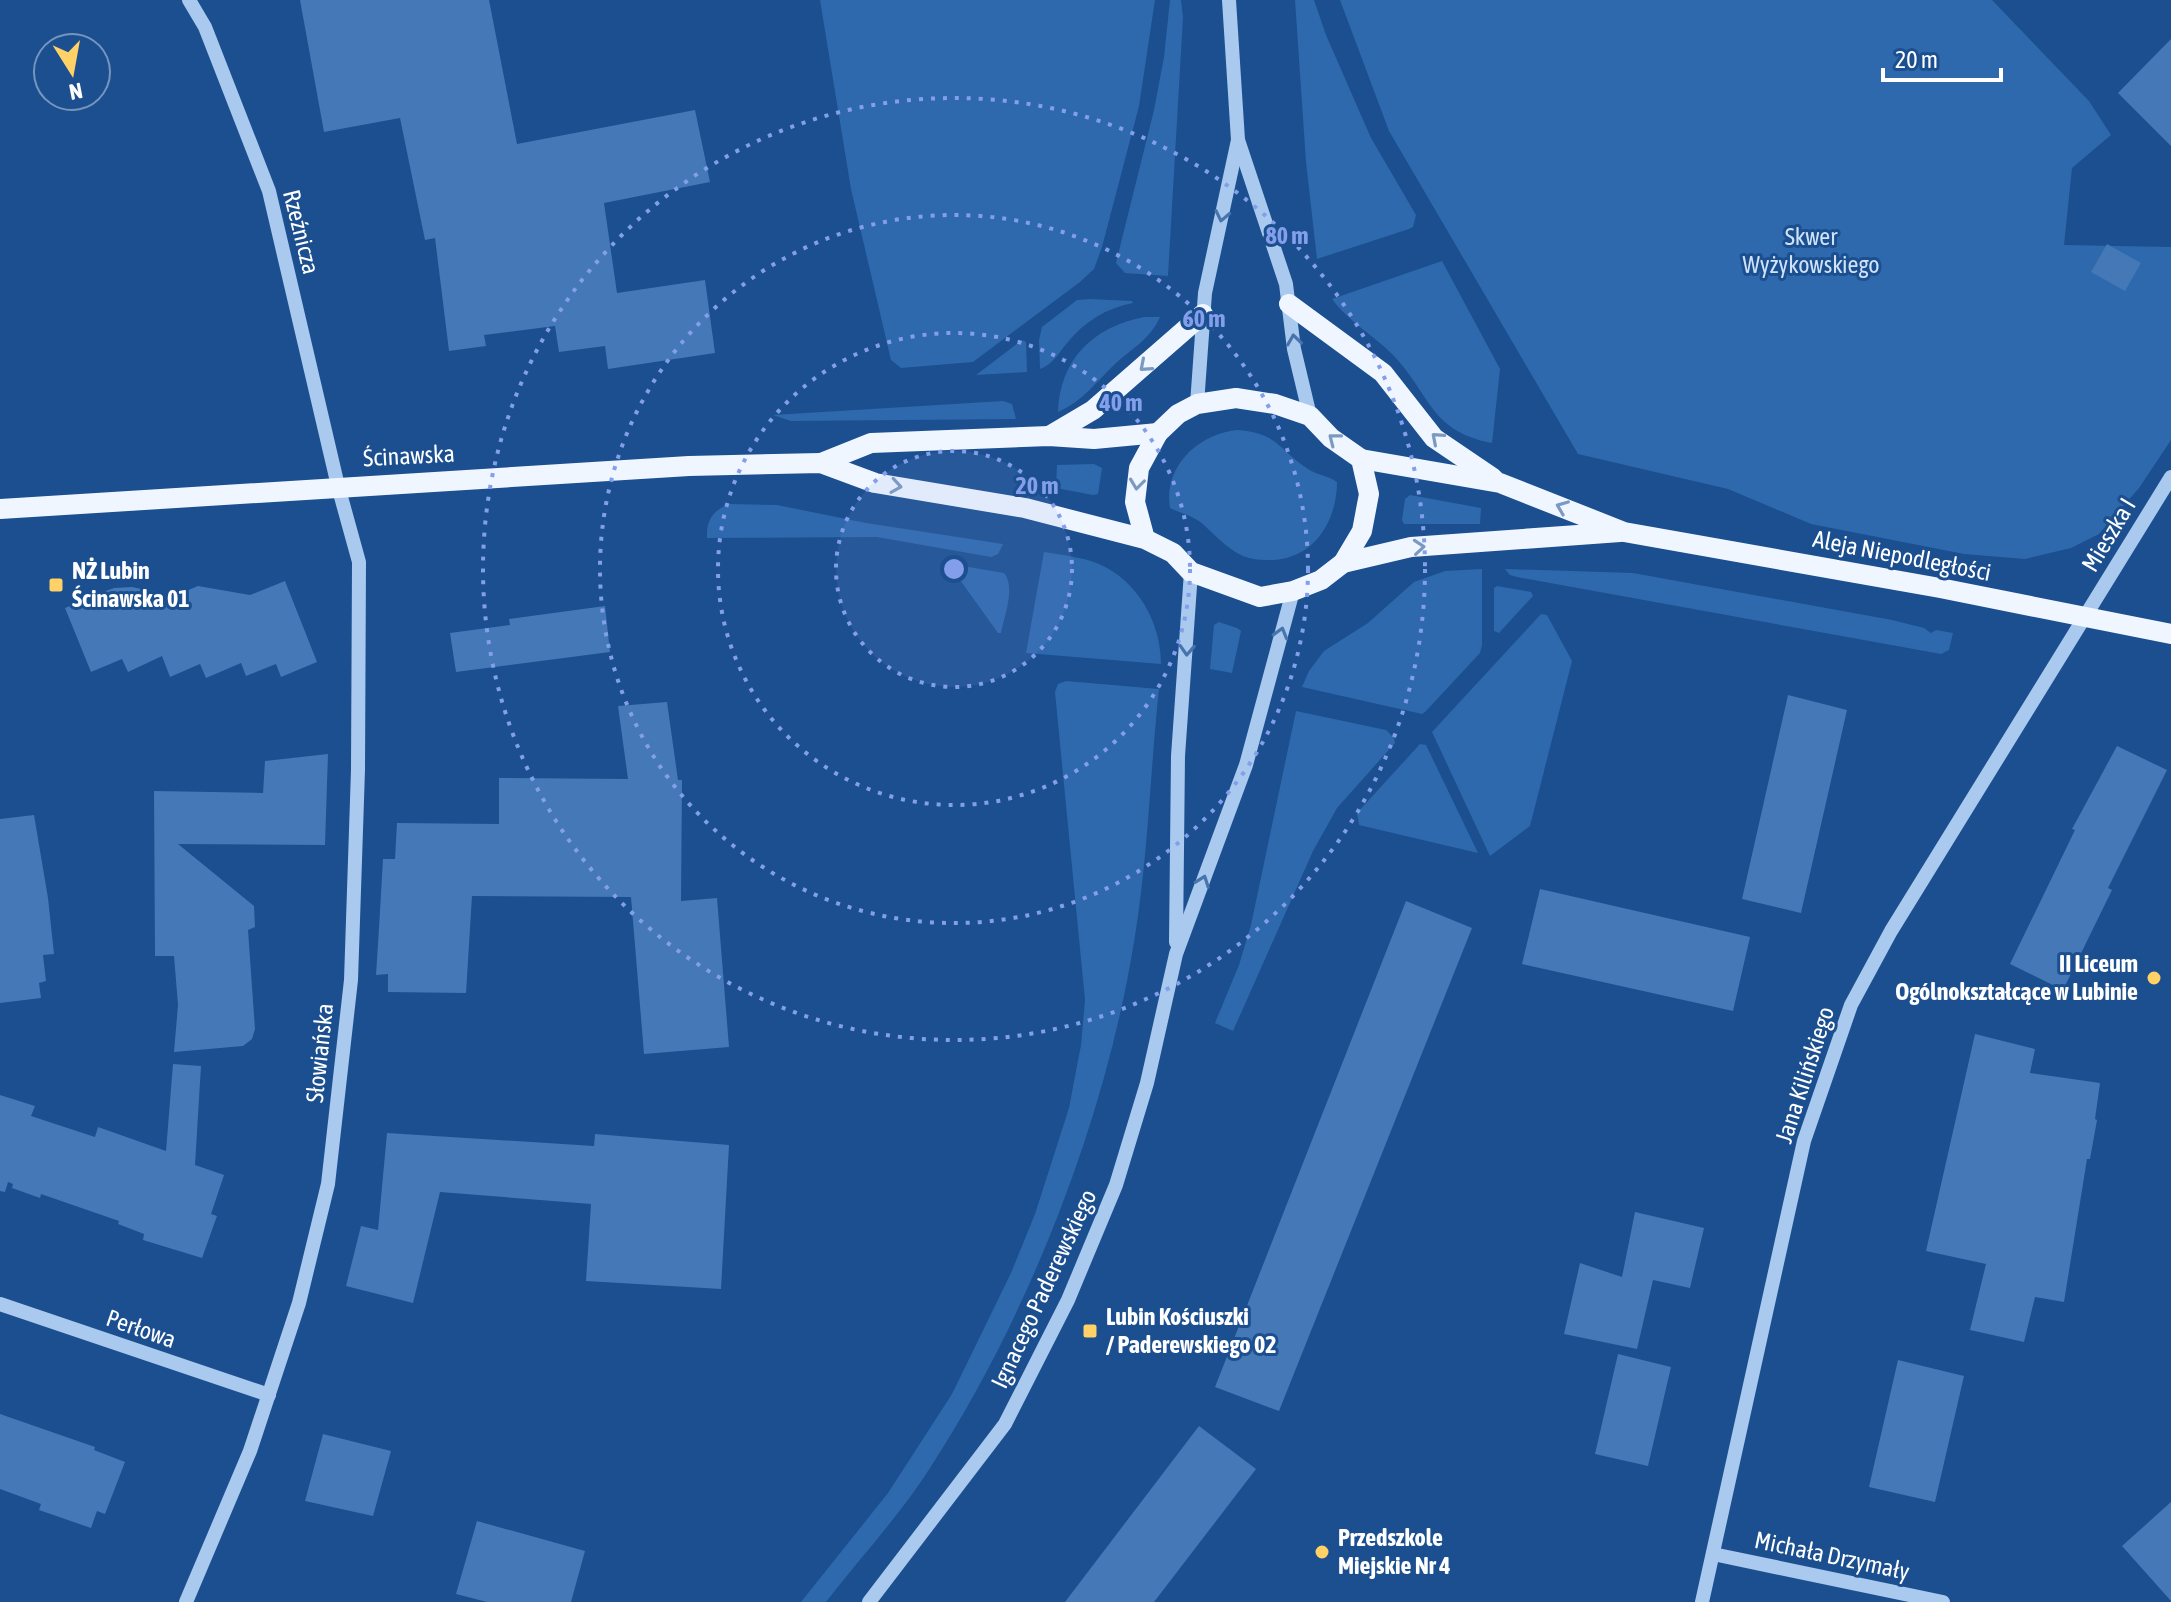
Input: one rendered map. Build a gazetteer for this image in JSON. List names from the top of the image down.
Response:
{
  "streets": {
    "main road": ["Ścinawska", "Aleja Niepodległości"],
    "street": [
      "Rzeźnicza",
      "Mieszka I",
      "Słowiańska",
      "Jana Kilińskiego",
      "Ignacego Paderewskiego",
      "Perłowa",
      "Michała Drzymały"
    ]
  },
  "crossings": [
    ["Rzeźnicza", "Ścinawska"],
    ["Rzeźnicza", "Słowiańska"],
    ["Ścinawska", "Aleja Niepodległości"],
    ["Ścinawska", "Słowiańska"],
    ["Ścinawska", "Ignacego Paderewskiego"],
    ["Mieszka I", "Aleja Niepodległości"],
    ["Mieszka I", "Jana Kilińskiego"],
    ["Aleja Niepodległości", "Jana Kilińskiego"],
    ["Aleja Niepodległości", "Ignacego Paderewskiego"],
    ["Słowiańska", "Perłowa"],
    ["Jana Kilińskiego", "Michała Drzymały"]
  ],
  "parks": ["Skwer Wyżykowskiego"],
  "places": {
    "transit": ["NŻ Lubin Ścinawska 01", "Lubin Kościuszki / Paderewskiego 02"],
    "other": ["II Liceum Ogólnokształcące w Lubinie", "Przedszkole Miejskie Nr 4"]
  },
  "scale_bar": "20 m",
  "north": "bottom",
  "rings": [
    "80 m",
    "60 m",
    "40 m",
    "20 m"
  ]
}
